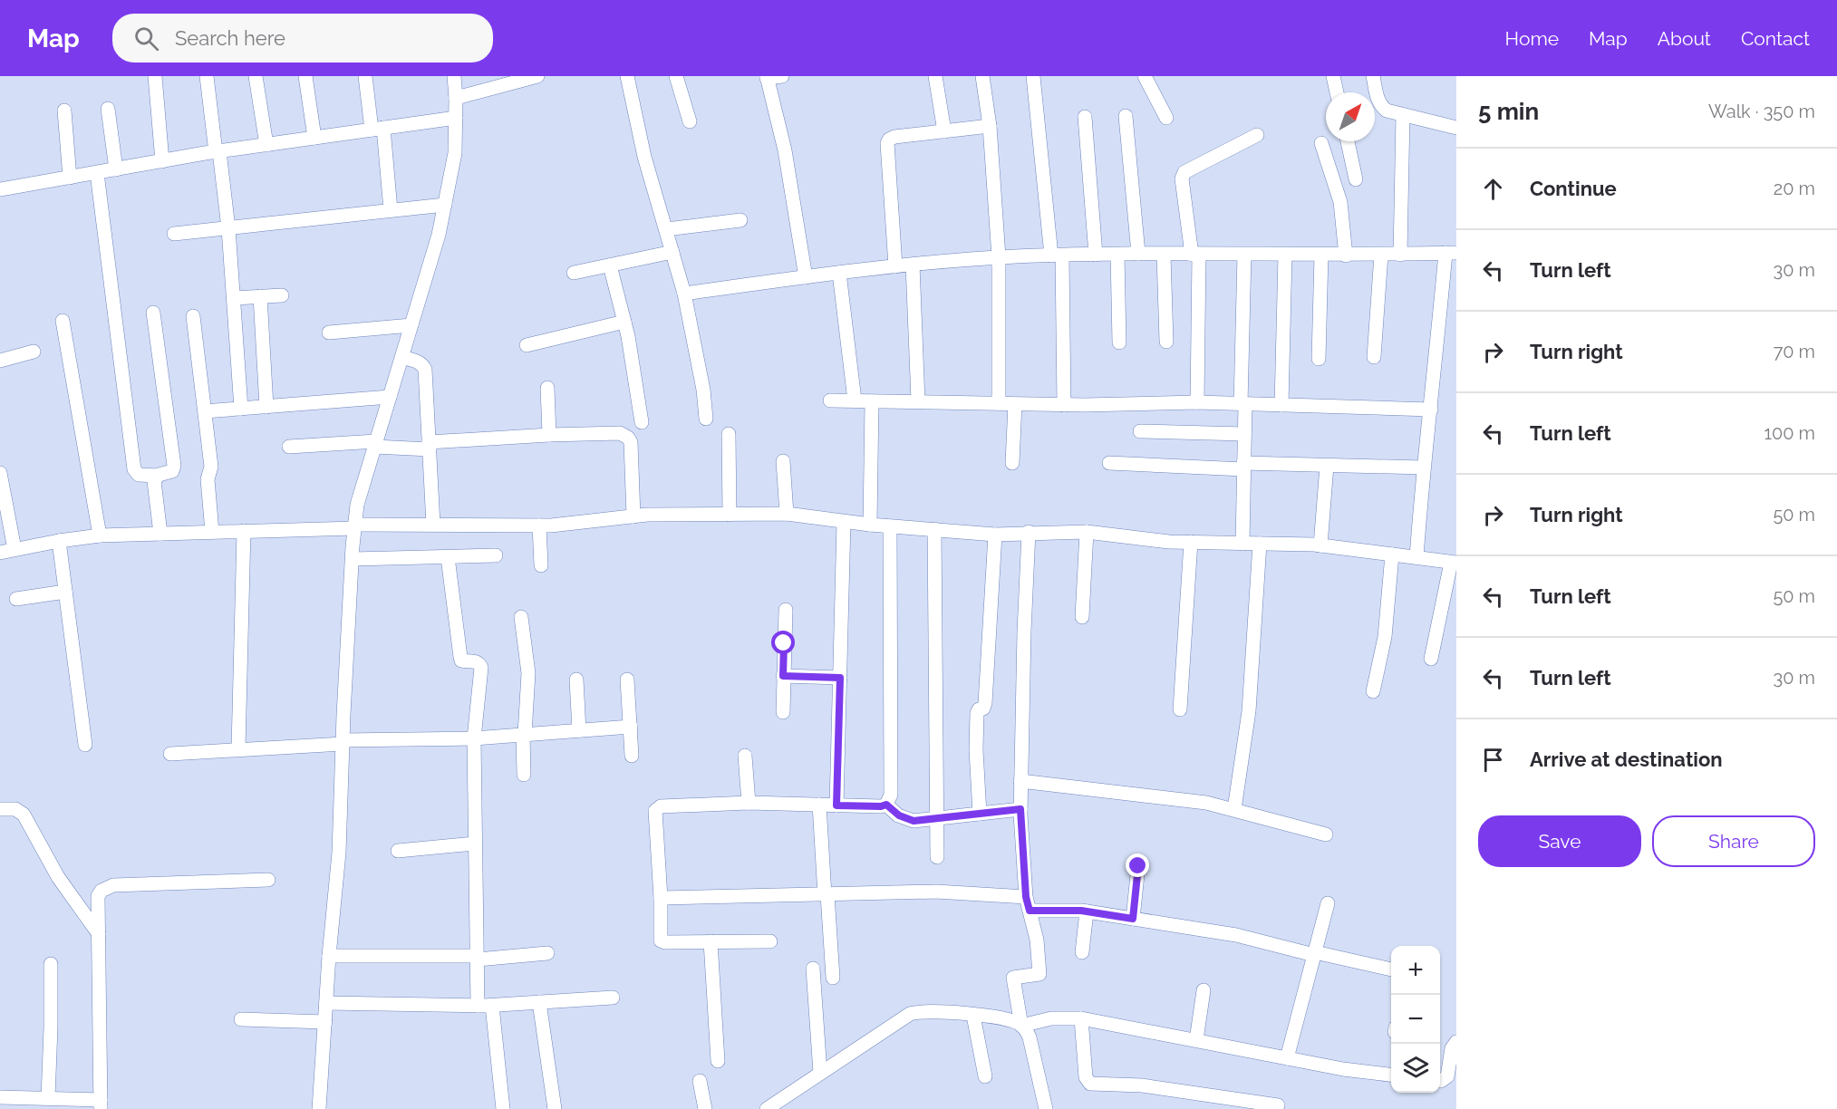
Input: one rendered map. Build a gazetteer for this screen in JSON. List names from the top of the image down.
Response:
{
  "north": "top right",
  "page": {
    "header": "Map",
    "search": "Search here",
    "nav": [
      "Home",
      "Map",
      "About",
      "Contact"
    ],
    "heading": ["5 min", "Walk · 350 m"],
    "list": [
      ["Continue", "20 m"],
      ["Turn left", "30 m"],
      ["Turn right", "70 m"],
      ["Turn left", "100 m"],
      ["Turn right", "50 m"],
      ["Turn left", "50 m"],
      ["Turn left", "30 m"],
      "Arrive at destination"
    ],
    "buttons": ["Save", "Share"],
    "map_buttons": ["+", "−"]
  }
}
